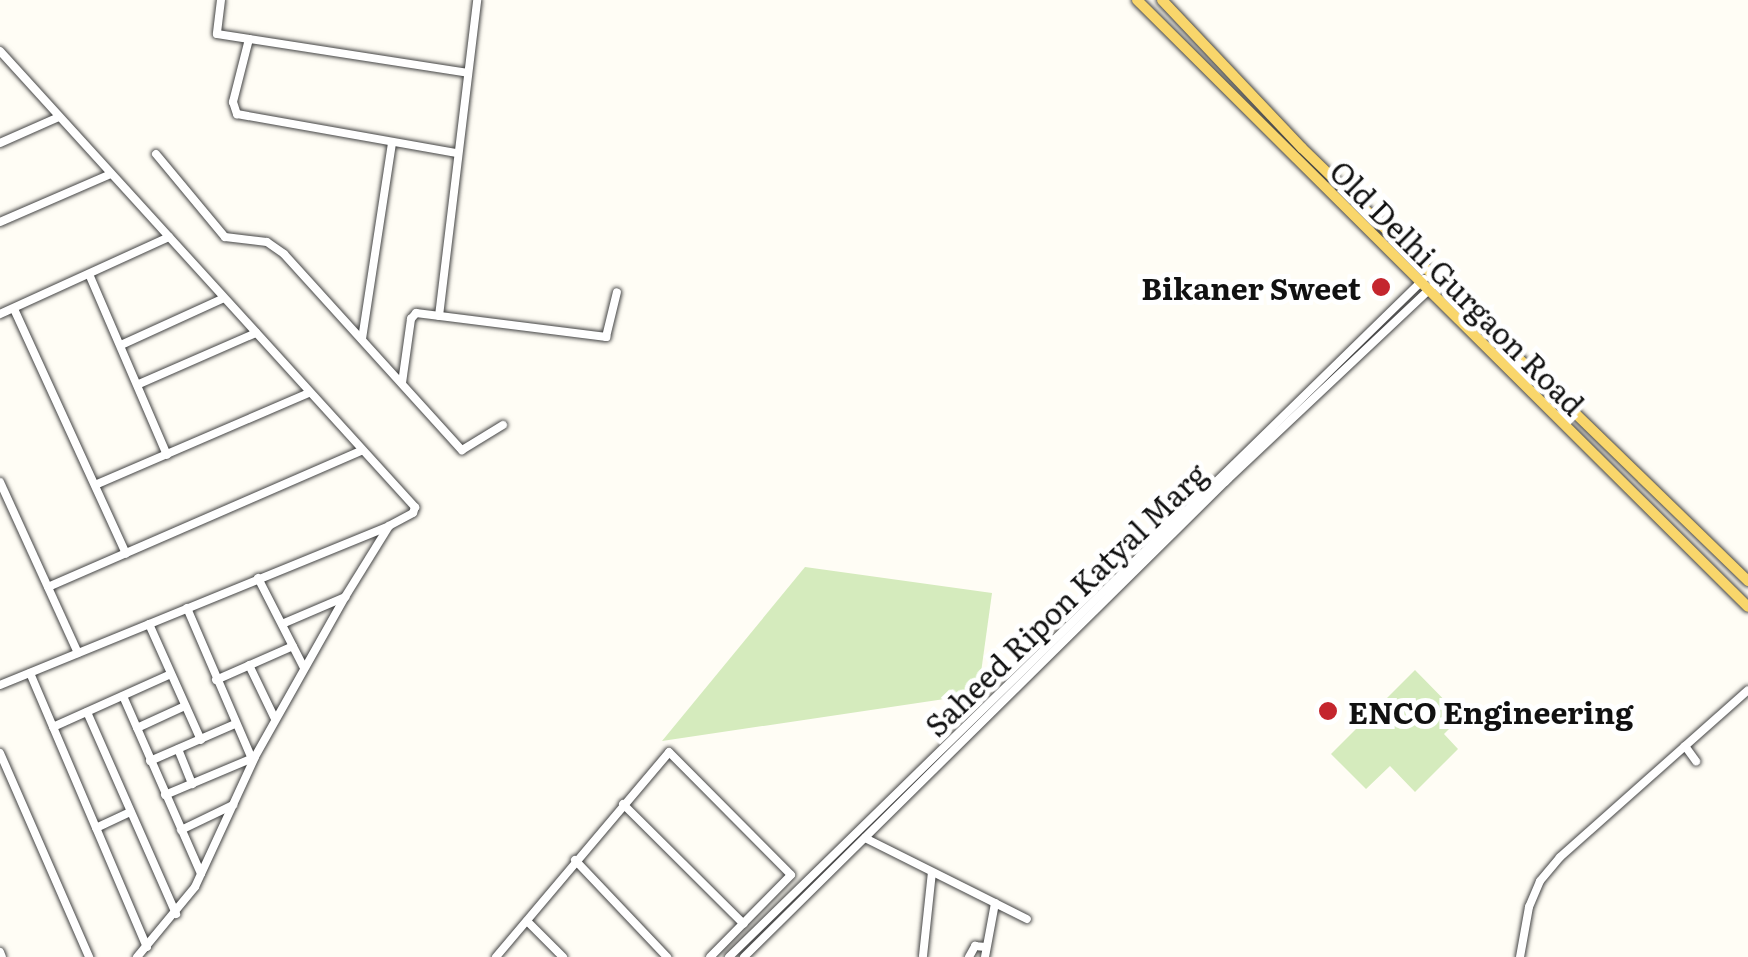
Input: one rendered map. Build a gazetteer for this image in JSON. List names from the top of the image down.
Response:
{
  "streets": {
    "main road": ["Old Delhi Gurgaon Road"],
    "street": ["Saheed Ripon Katyal Marg"]
  },
  "crossings": [
    ["Old Delhi Gurgaon Road", "Saheed Ripon Katyal Marg"]
  ],
  "places": ["Bikaner Sweet", "ENCO Engineering"]
}
